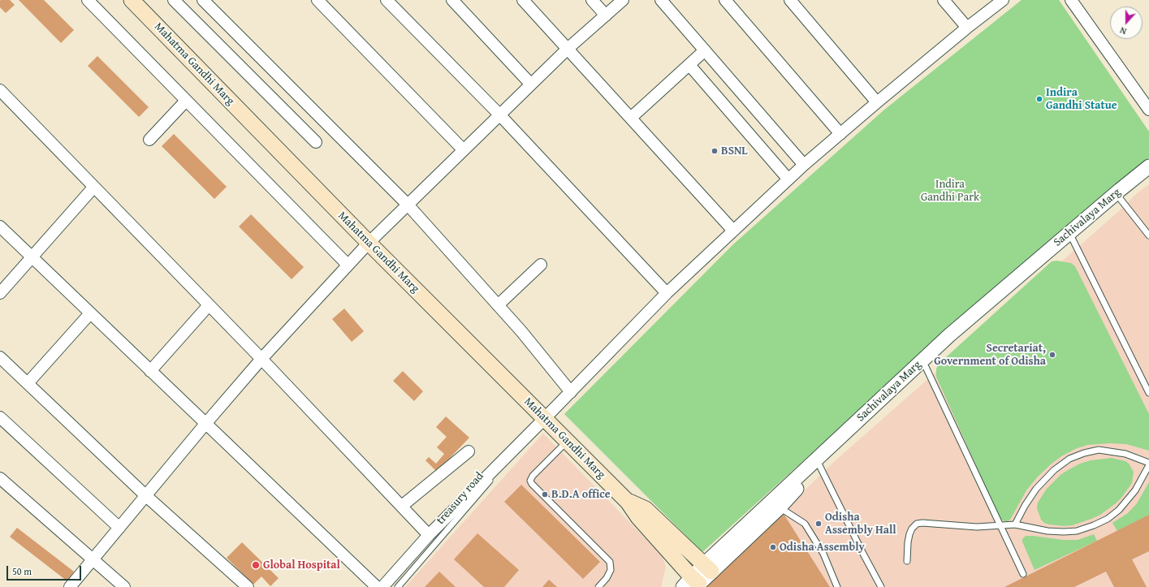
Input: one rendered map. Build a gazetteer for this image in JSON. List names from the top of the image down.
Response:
{
  "streets": {
    "main road": ["Mahatma Gandhi Marg"],
    "street": ["Sachivalaya Marg"],
    "lane": ["treasury road"]
  },
  "crossings": [
    ["Mahatma Gandhi Marg", "Sachivalaya Marg"],
    ["Mahatma Gandhi Marg", "treasury road"]
  ],
  "parks": ["Indira Gandhi Park"],
  "places": [
    "Indira Gandhi Statue",
    "BSNL",
    "Secretariat, Government of Odisha",
    "B.D.A office",
    "Odisha Assembly Hall",
    "Odisha Assembly",
    "Global Hospital"
  ],
  "scale_bar": "50 m",
  "north": "bottom"
}
